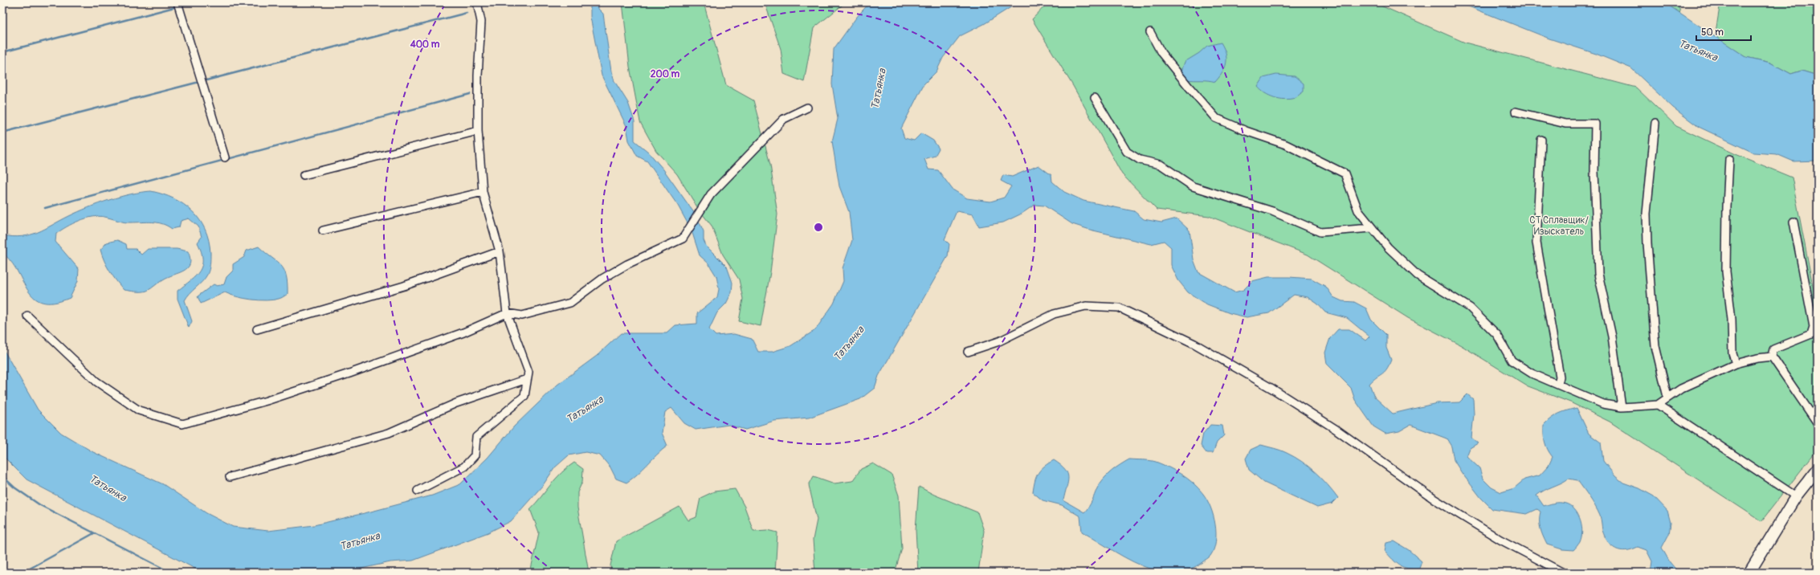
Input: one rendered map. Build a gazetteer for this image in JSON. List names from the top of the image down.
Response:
{
  "water": ["Татьянка"],
  "parks": ["СТ Сплавщик/ Изыскатель"],
  "scale_bar": "50 m",
  "rings": ["400 m", "200 m"]
}
